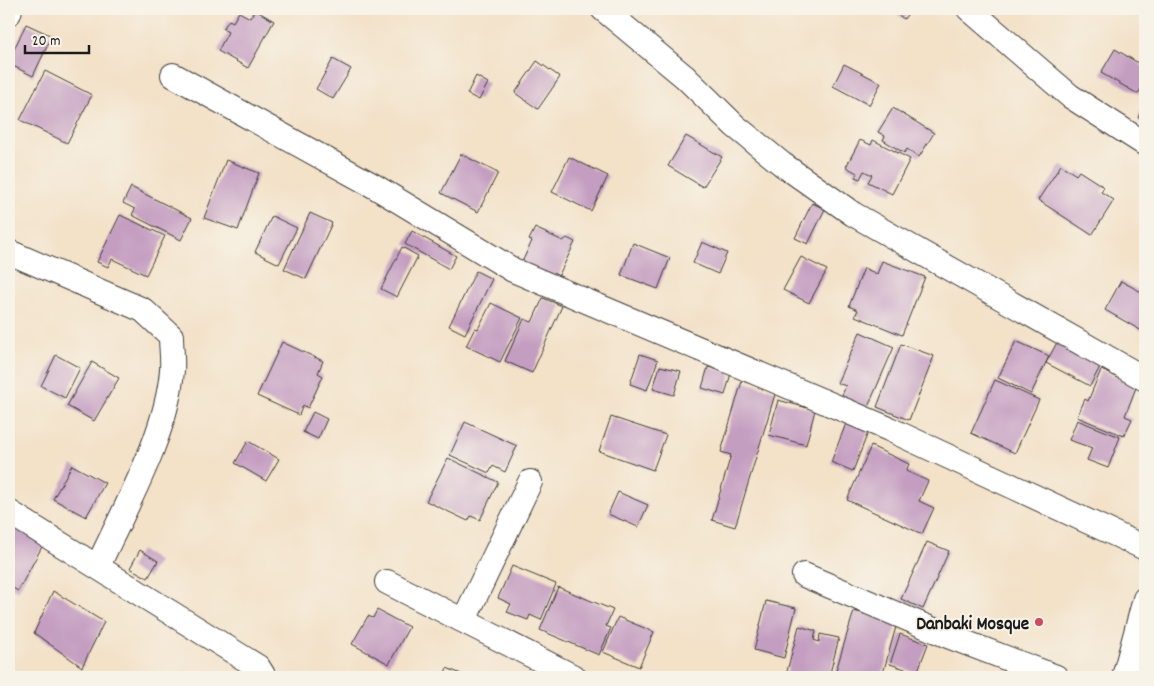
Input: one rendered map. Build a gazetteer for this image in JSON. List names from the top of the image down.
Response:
{
  "places": ["Danbaki Mosque"],
  "scale_bar": "20 m"
}
